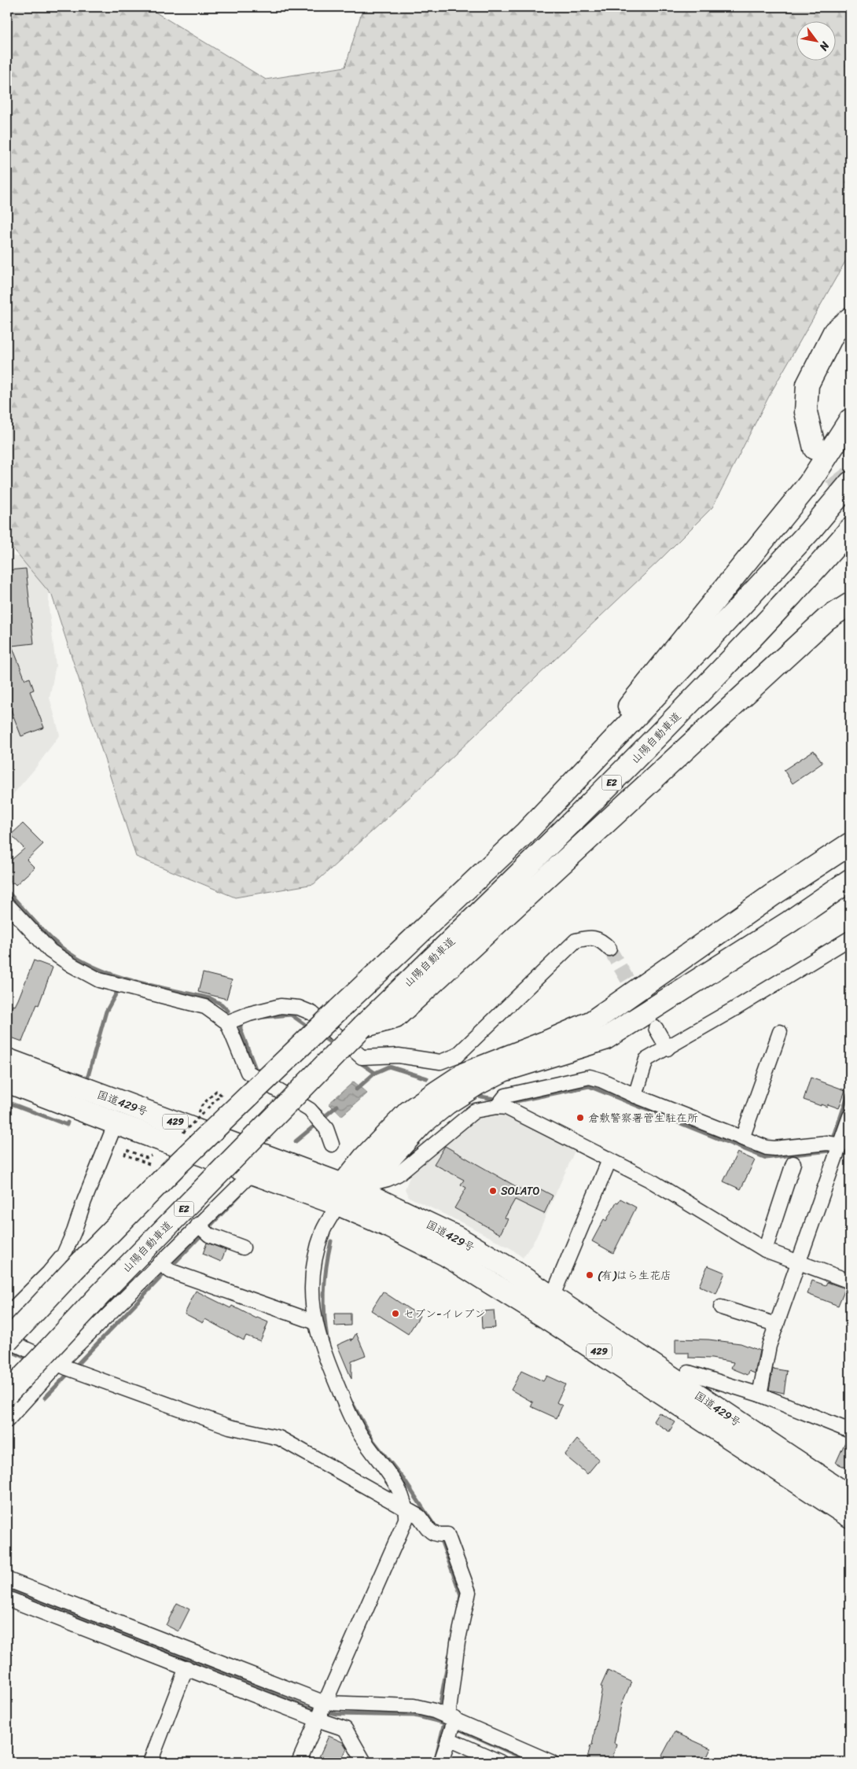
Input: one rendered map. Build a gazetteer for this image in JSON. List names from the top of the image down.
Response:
{
  "streets": {
    "highway": [
      "山陽自動車道",
      "E2",
      "国道429号",
      "429"
    ]
  },
  "places": [
    "倉敷警察署菅生駐在所",
    "SOLATO",
    "(有)はら生花店",
    "セブン-イレブン"
  ],
  "north": "bottom right"
}
